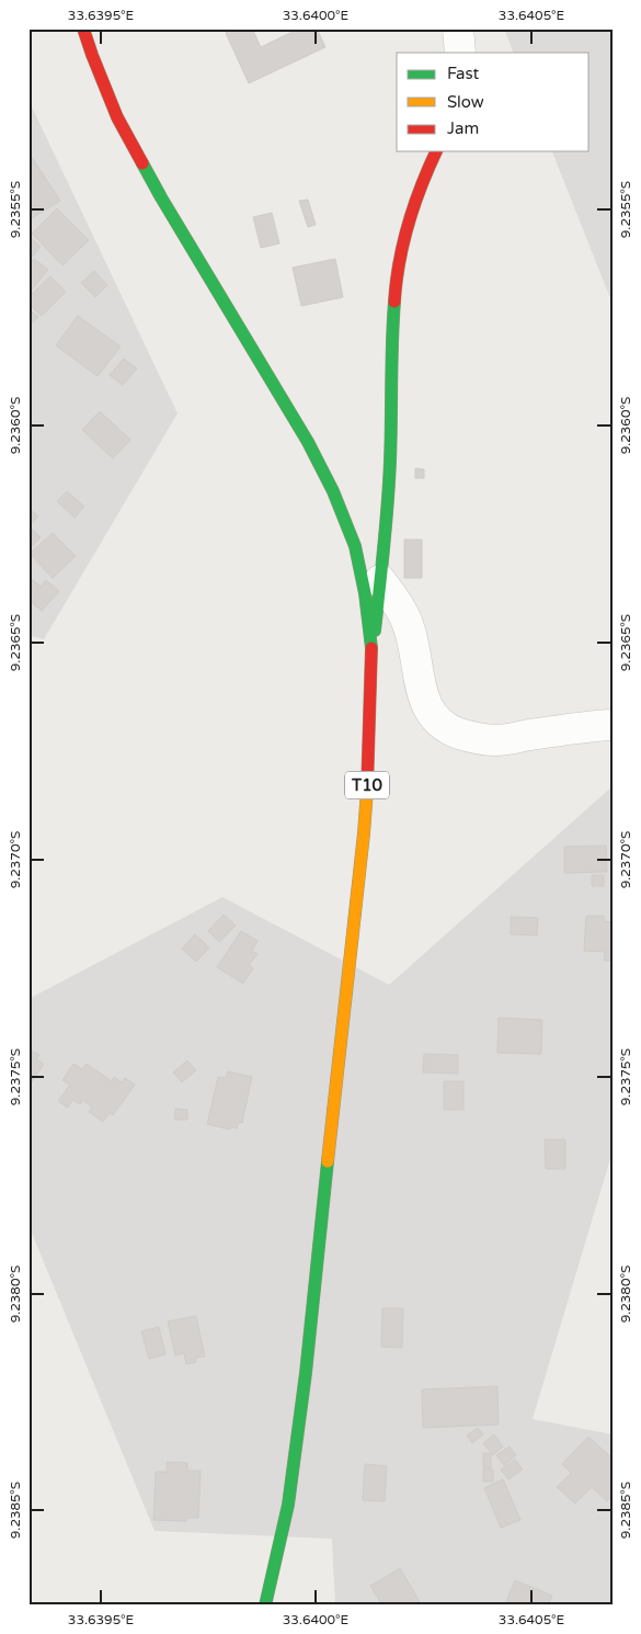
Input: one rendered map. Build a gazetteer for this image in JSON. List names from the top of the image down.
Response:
{
  "streets": {
    "main road": ["T10"]
  },
  "legend": ["Fast", "Slow", "Jam"],
  "coordinates": [
    "33.6395°E",
    "33.6400°E",
    "33.6405°E",
    "9.2355°S",
    "9.2360°S",
    "9.2365°S",
    "9.2370°S",
    "9.2375°S",
    "9.2380°S",
    "9.2385°S"
  ]
}
